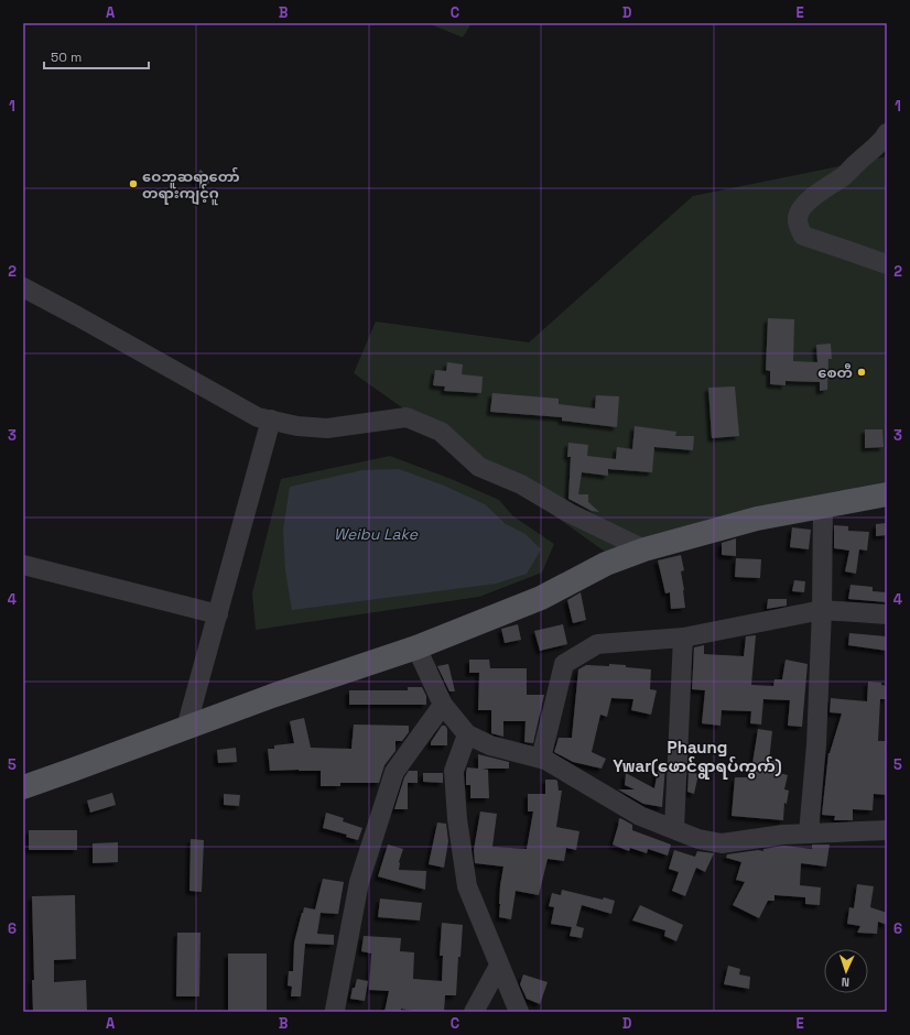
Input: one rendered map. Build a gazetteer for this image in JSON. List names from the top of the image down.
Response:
{
  "districts": ["Phaung Ywar(ဖောင်ရွာရပ်ကွက်)"],
  "water": ["Weibu Lake"],
  "places": ["ဝေဘူဆရာတော် တရားကျင့်ဂူ", "စေတီ"],
  "scale_bar": "50 m",
  "north": "bottom",
  "grid": {
    "columns": [
      "A",
      "B",
      "C",
      "D",
      "E"
    ],
    "rows": [
      "1",
      "2",
      "3",
      "4",
      "5",
      "6"
    ]
  }
}
